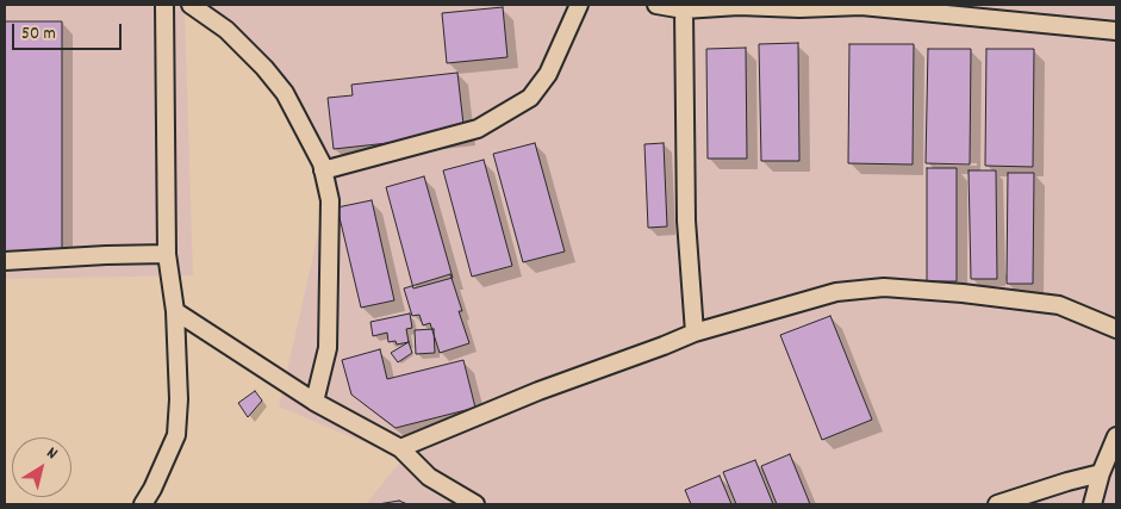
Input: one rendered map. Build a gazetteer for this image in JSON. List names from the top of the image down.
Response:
{
  "scale_bar": "50 m",
  "north": "top right"
}
